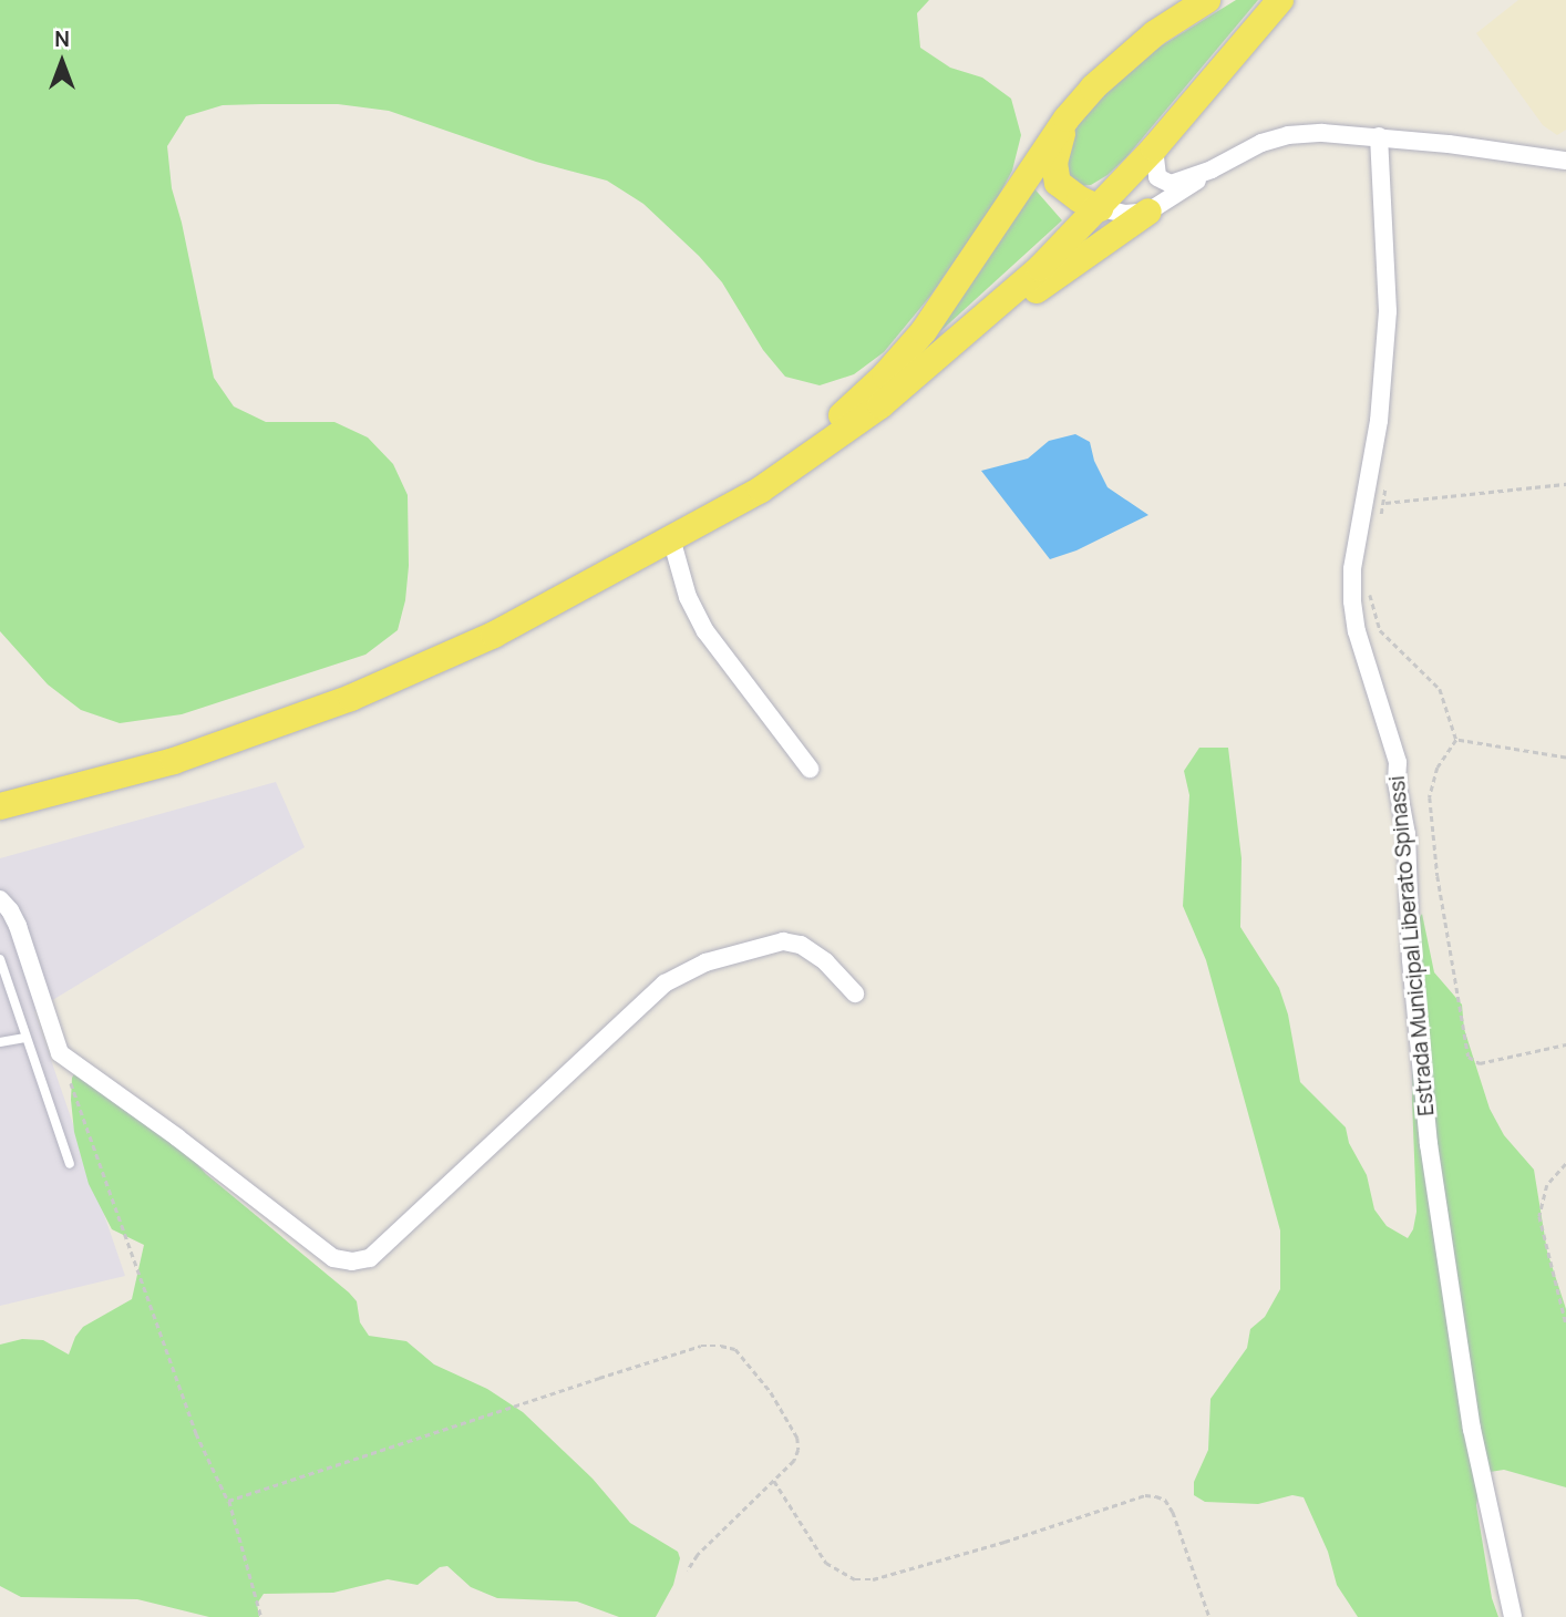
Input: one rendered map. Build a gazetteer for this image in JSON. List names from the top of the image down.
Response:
{
  "streets": {
    "street": ["Estrada Municipal Liberato Spinassi"]
  },
  "north": "top"
}
